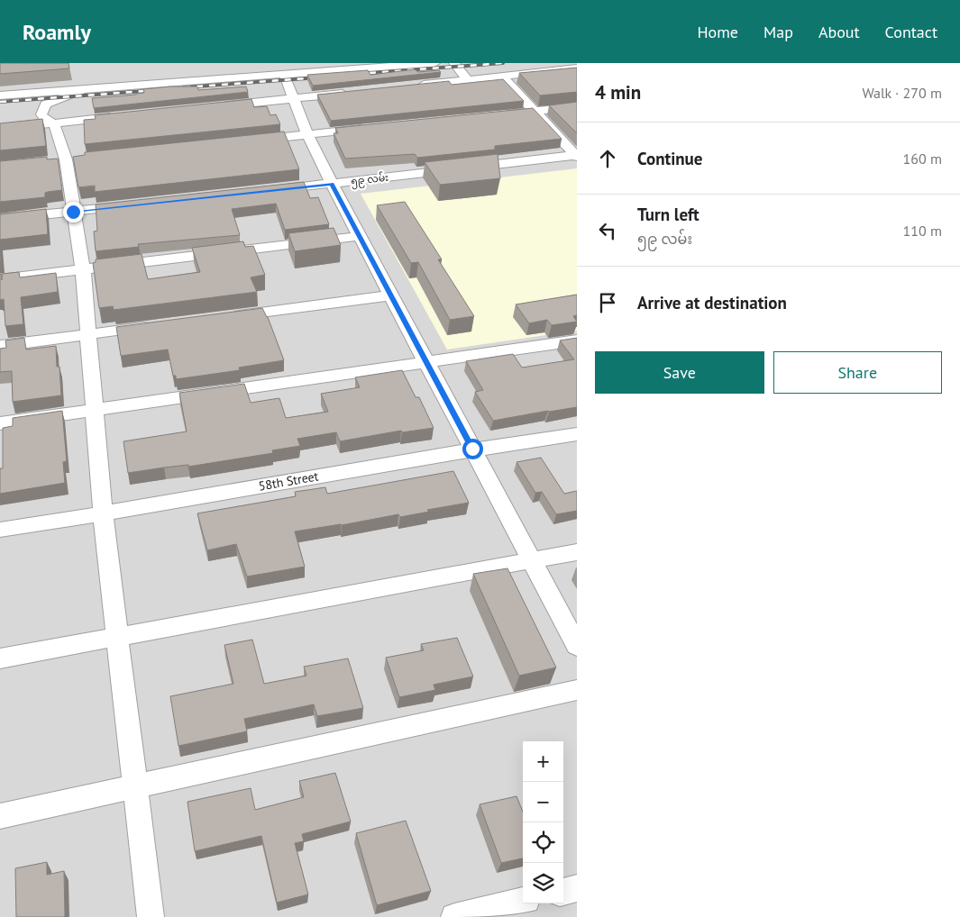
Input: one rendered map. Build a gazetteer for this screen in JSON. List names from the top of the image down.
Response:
{
  "streets": {
    "street": ["၅၉ လမ်း", "58th Street"]
  },
  "page": {
    "header": "Roamly",
    "nav": [
      "Home",
      "Map",
      "About",
      "Contact"
    ],
    "heading": ["4 min", "Walk · 270 m"],
    "list": [
      ["Continue", "160 m"],
      ["Turn left", "၅၉ လမ်း", "110 m"],
      "Arrive at destination"
    ],
    "buttons": ["Save", "Share"],
    "map_buttons": ["+", "−"]
  }
}
